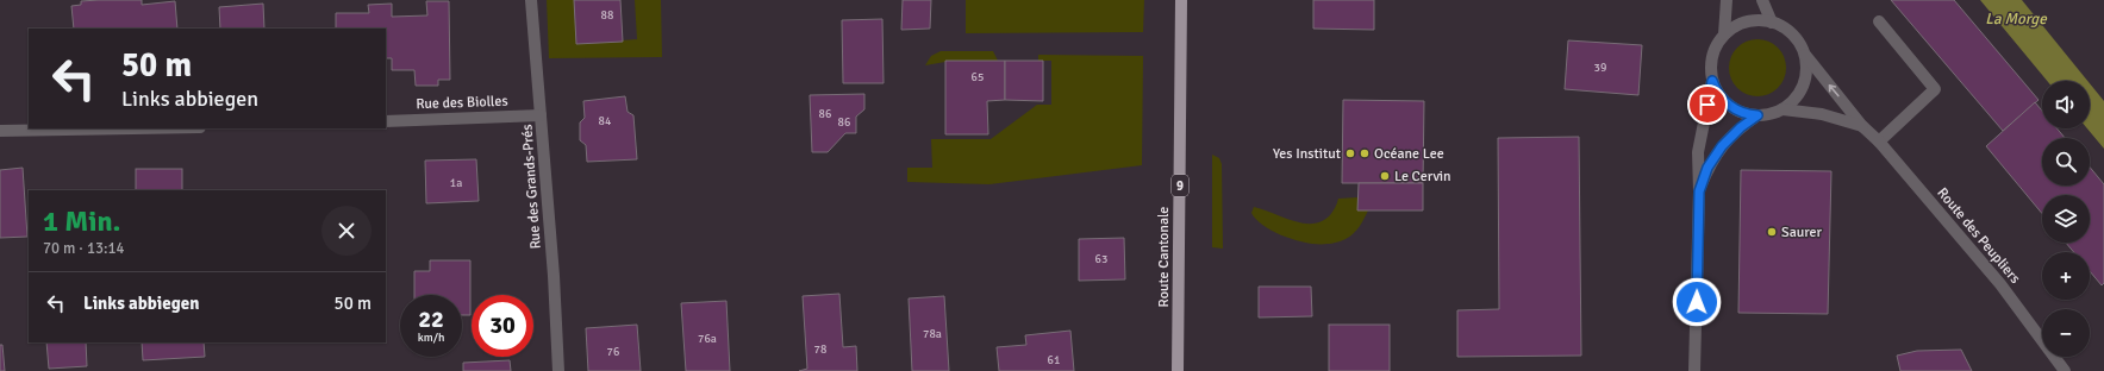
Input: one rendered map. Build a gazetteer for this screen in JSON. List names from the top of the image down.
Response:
{
  "streets": {
    "main road": ["9", "Route Cantonale"],
    "street": ["Rue des Biolles", "Rue des Grands-Prés", "Route des Peupliers"]
  },
  "crossings": [
    ["Rue des Biolles", "Rue des Grands-Prés"]
  ],
  "water": ["La Morge"],
  "places": [
    "Yes Institut",
    "Océane Lee",
    "Le Cervin",
    "Saurer"
  ],
  "house_numbers": [
    "88",
    "39",
    "65",
    "86",
    "84",
    "86",
    "1a",
    "63",
    "78a",
    "76a",
    "78",
    "76",
    "61"
  ],
  "page": {
    "turn": ["50 m", "Links abbiegen"],
    "map_buttons": ["+", "−"],
    "heading": ["1 Min.", "70 m · 13:14"],
    "list": [
      {
        "name": "Links abbiegen",
        "value": "50 m"
      }
    ],
    "speed": "22 km/h",
    "limit": "30"
  }
}
